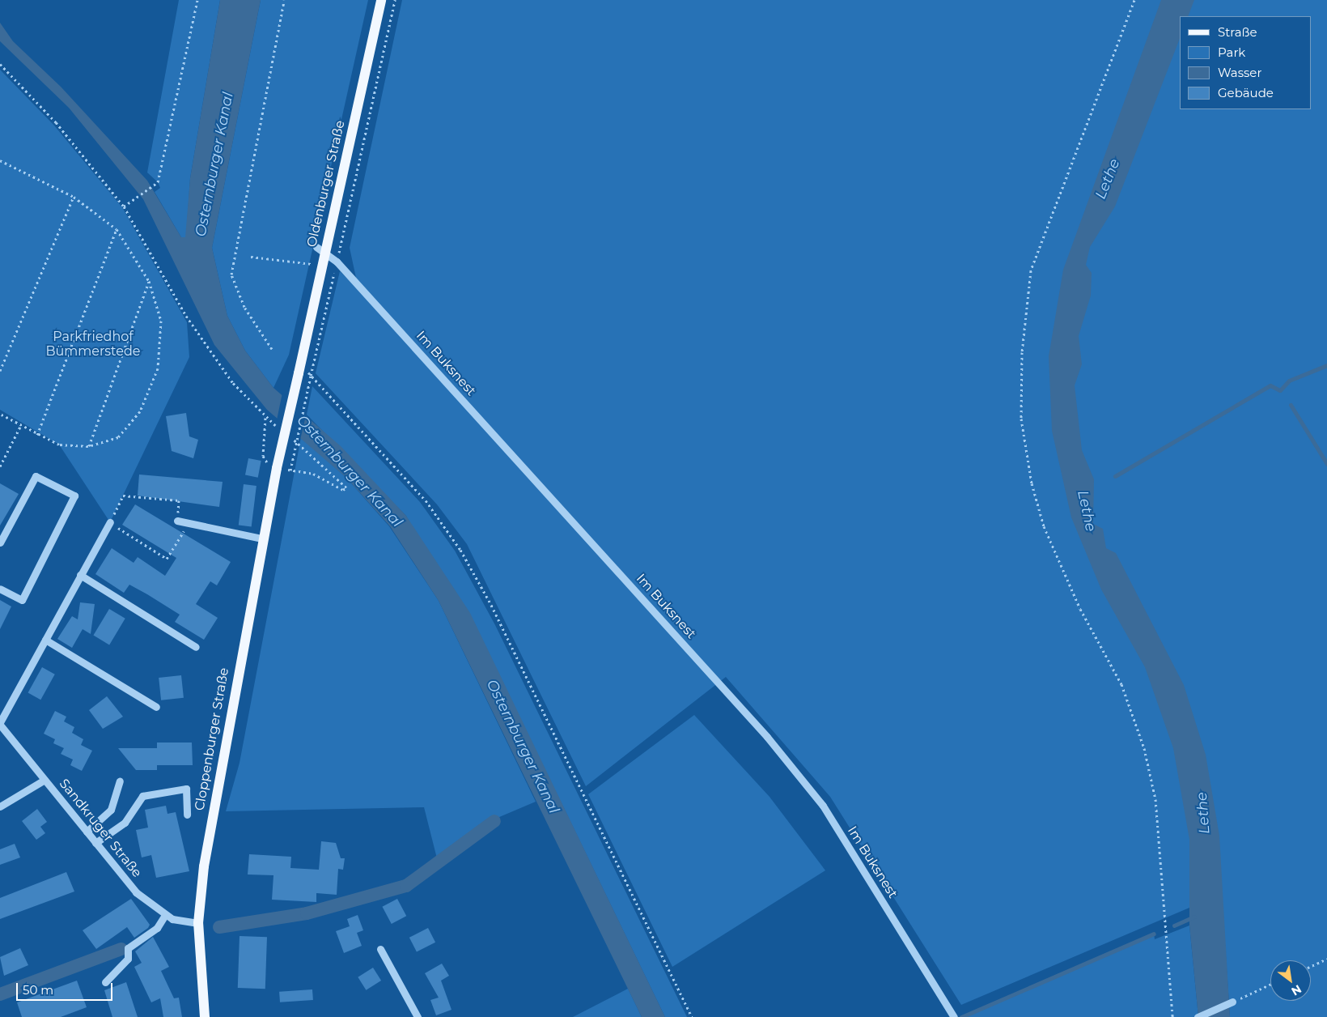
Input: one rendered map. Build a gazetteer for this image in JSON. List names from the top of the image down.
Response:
{
  "streets": {
    "main road": ["Oldenburger Straße", "Cloppenburger Straße"],
    "street": ["Im Buksnest", "Sandkruger Straße"]
  },
  "crossings": [
    ["Oldenburger Straße", "Im Buksnest"],
    ["Oldenburger Straße", "Cloppenburger Straße"],
    ["Cloppenburger Straße", "Sandkruger Straße"]
  ],
  "water": ["Osternburger Kanal", "Lethe"],
  "parks": ["Parkfriedhof Bümmerstede"],
  "legend": [
    "Straße",
    "Park",
    "Wasser",
    "Gebäude"
  ],
  "scale_bar": "50 m",
  "north": "bottom right"
}
